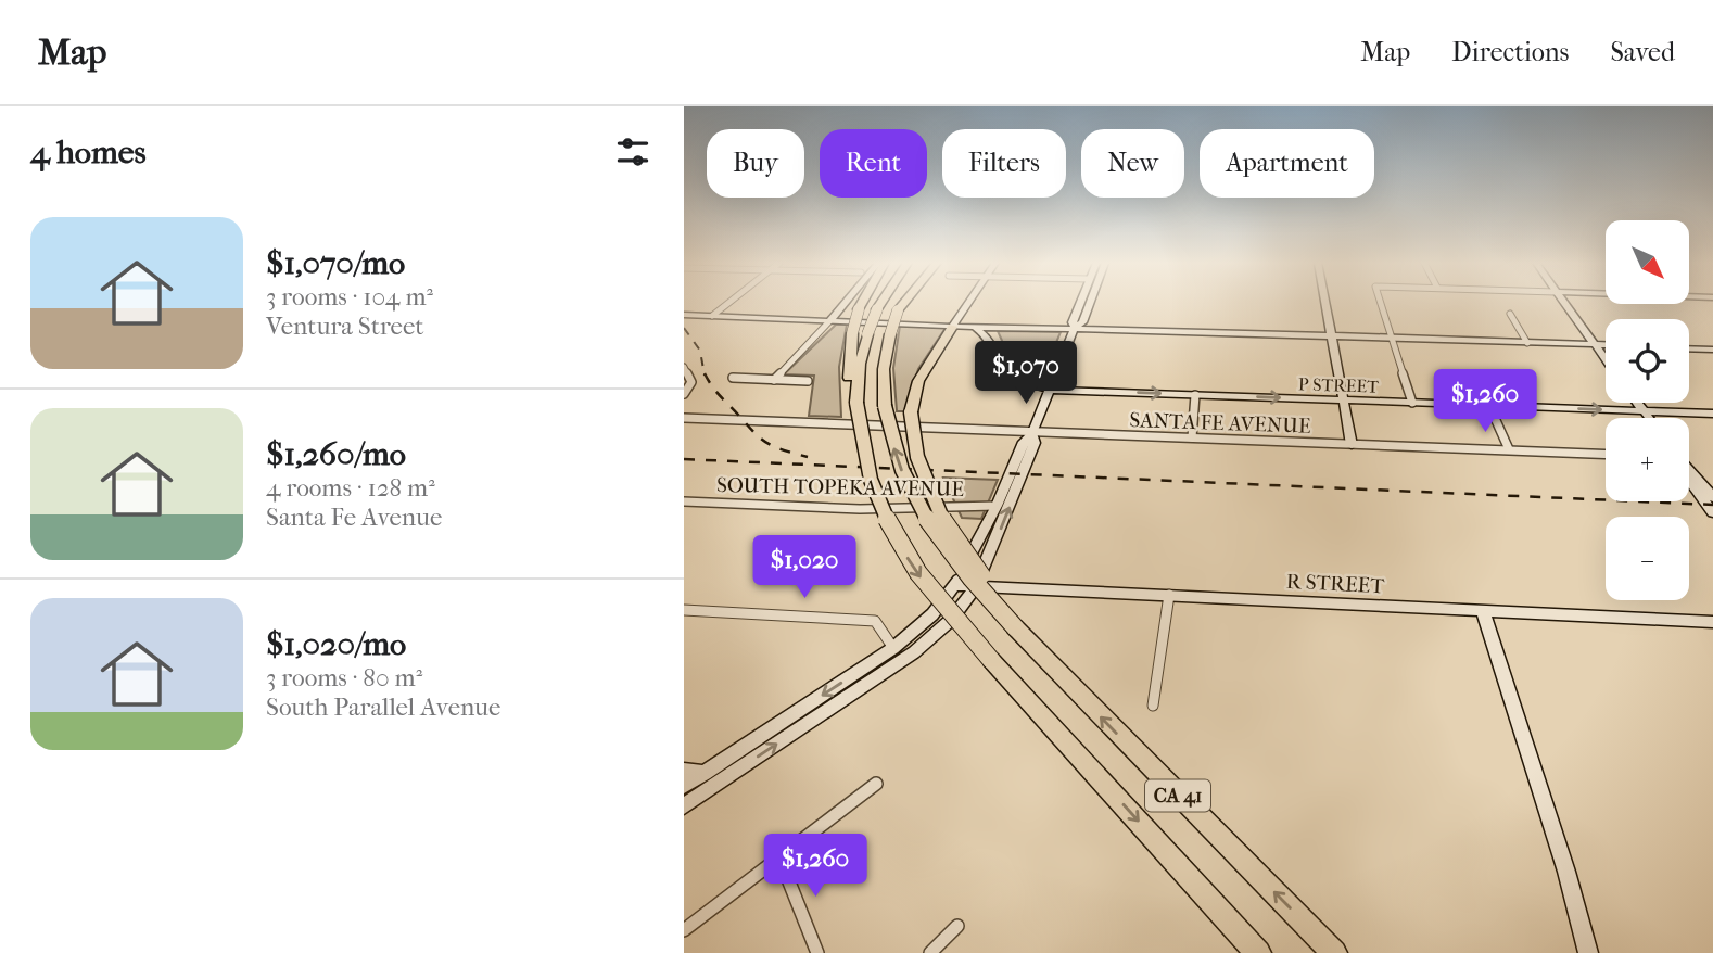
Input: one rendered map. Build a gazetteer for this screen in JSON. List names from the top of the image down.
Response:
{
  "streets": {
    "highway": ["CA 41"],
    "main road": ["P STREET", "R STREET"],
    "street": ["SANTA FE AVENUE", "SOUTH TOPEKA AVENUE"]
  },
  "north": "bottom right",
  "page": {
    "header": "Map",
    "nav": ["Map", "Directions", "Saved"],
    "heading": "4 homes",
    "chip": [
      "Buy",
      "Rent",
      "Filters",
      "New",
      "Apartment"
    ],
    "list": [
      {
        "name": "$1,070/mo",
        "note": "3 rooms · 104 m² · Ventura Street"
      },
      {
        "name": "$1,260/mo",
        "note": "4 rooms · 128 m² · Santa Fe Avenue"
      },
      {
        "name": "$1,020/mo",
        "note": "3 rooms · 80 m² · South Parallel Avenue"
      }
    ],
    "map_buttons": ["+", "−"],
    "price": [
      "$1,070",
      "$1,260",
      "$1,020",
      "$1,260"
    ]
  }
}
